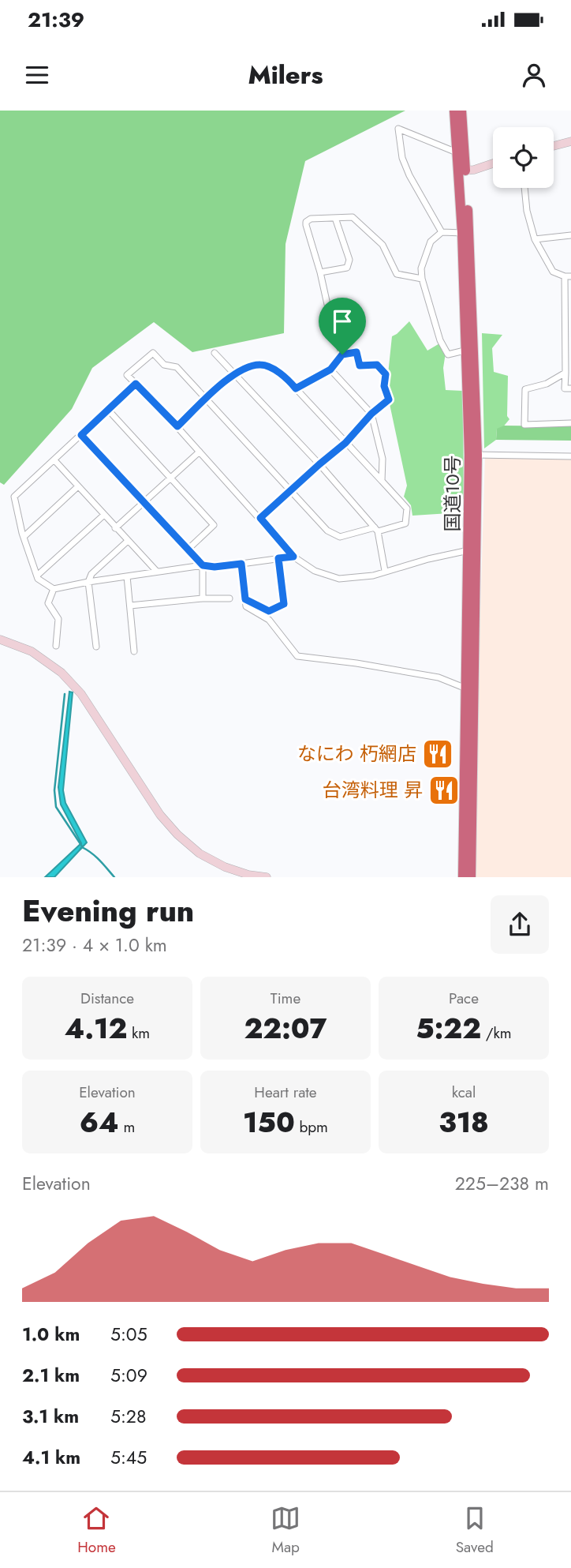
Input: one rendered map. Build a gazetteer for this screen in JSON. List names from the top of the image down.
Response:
{
  "streets": {
    "highway": ["国道10号"]
  },
  "places": {
    "restaurant": ["なにわ 朽網店", "台湾料理 昇"]
  },
  "page": {
    "status": "21:39",
    "header": "Milers",
    "heading": ["Evening run", "21:39 · 4 × 1.0 km"],
    "stats": [
      ["Distance", "4.12 km"],
      ["Time", "22:07"],
      ["Pace", "5:22 /km"],
      ["Elevation", "64 m"],
      ["Heart rate", "150 bpm"],
      ["kcal", "318"]
    ],
    "chart": ["Elevation", "225–238 m"],
    "list": [
      {
        "name": "1.0 km",
        "note": "5:05"
      },
      {
        "name": "2.1 km",
        "note": "5:09"
      },
      {
        "name": "3.1 km",
        "note": "5:28"
      },
      {
        "name": "4.1 km",
        "note": "5:45"
      }
    ],
    "tabs": ["Home", "Map", "Saved"]
  }
}
